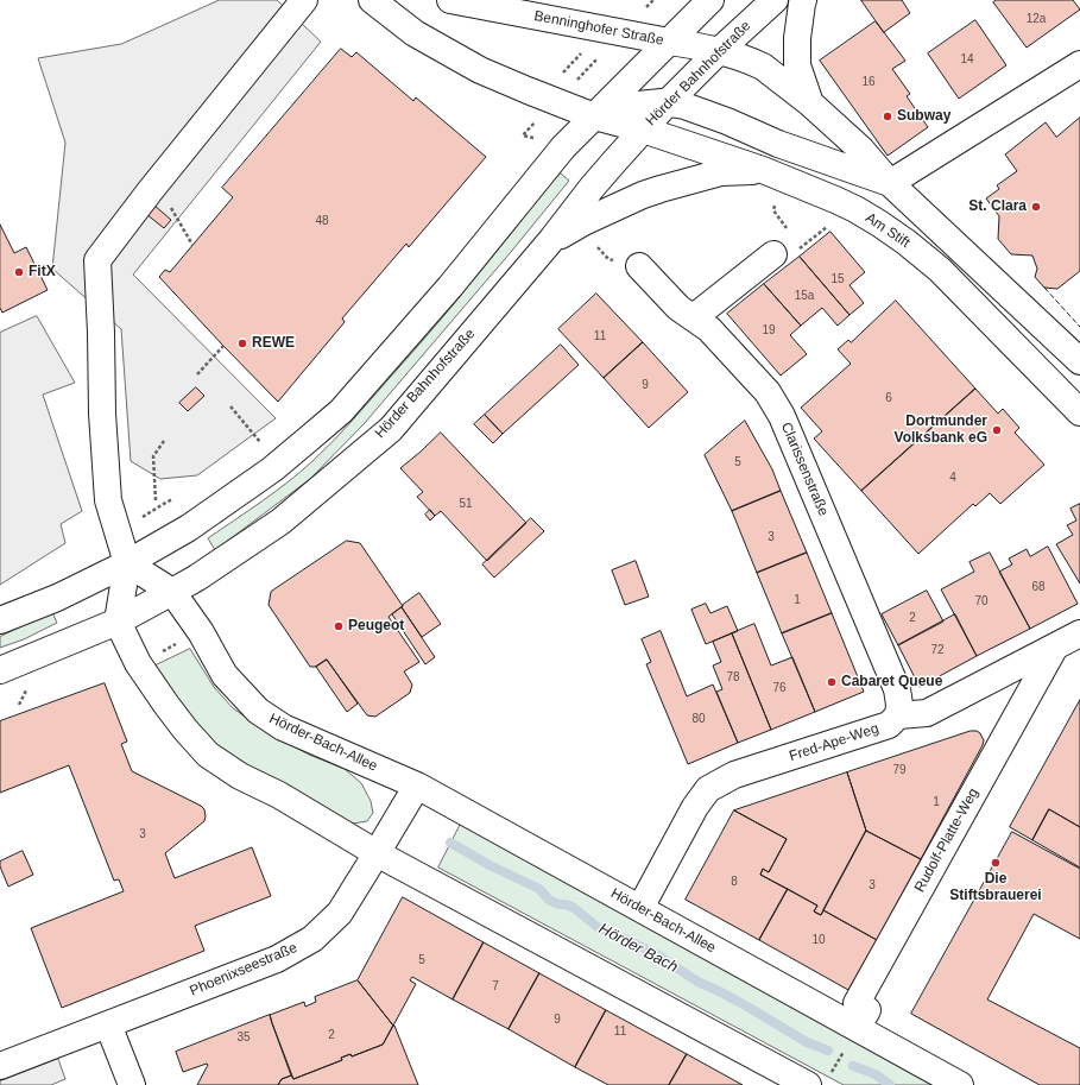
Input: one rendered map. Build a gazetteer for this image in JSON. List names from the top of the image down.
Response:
{
  "streets": {
    "main road": [
      "Benninghofer Straße",
      "Hörder Bahnhofstraße",
      "Am Stift",
      "Clarissenstraße",
      "Hörder-Bach-Allee",
      "Fred-Ape-Weg",
      "Rudolf-Platte-Weg",
      "Phoenixseestraße"
    ]
  },
  "crossings": [
    ["Benninghofer Straße", "Hörder Bahnhofstraße"],
    ["Hörder Bahnhofstraße", "Am Stift"],
    ["Hörder Bahnhofstraße", "Hörder-Bach-Allee"],
    ["Clarissenstraße", "Fred-Ape-Weg"],
    ["Hörder-Bach-Allee", "Fred-Ape-Weg"],
    ["Hörder-Bach-Allee", "Rudolf-Platte-Weg"],
    ["Hörder-Bach-Allee", "Phoenixseestraße"],
    ["Fred-Ape-Weg", "Rudolf-Platte-Weg"]
  ],
  "water": ["Hörder Bach"],
  "places": [
    "Subway",
    "St. Clara",
    "FitX",
    "REWE",
    "Dortmunder Volksbank eG",
    "Peugeot",
    "Cabaret Queue",
    "Die Stiftsbrauerei"
  ],
  "house_numbers": [
    "12a",
    "14",
    "16",
    "48",
    "15",
    "15a",
    "19",
    "11",
    "9",
    "6",
    "5",
    "4",
    "51",
    "3",
    "68",
    "1",
    "70",
    "2",
    "72",
    "78",
    "76",
    "80",
    "79",
    "1",
    "3",
    "8",
    "3",
    "10",
    "5",
    "7",
    "9",
    "11",
    "2",
    "35"
  ]
}
